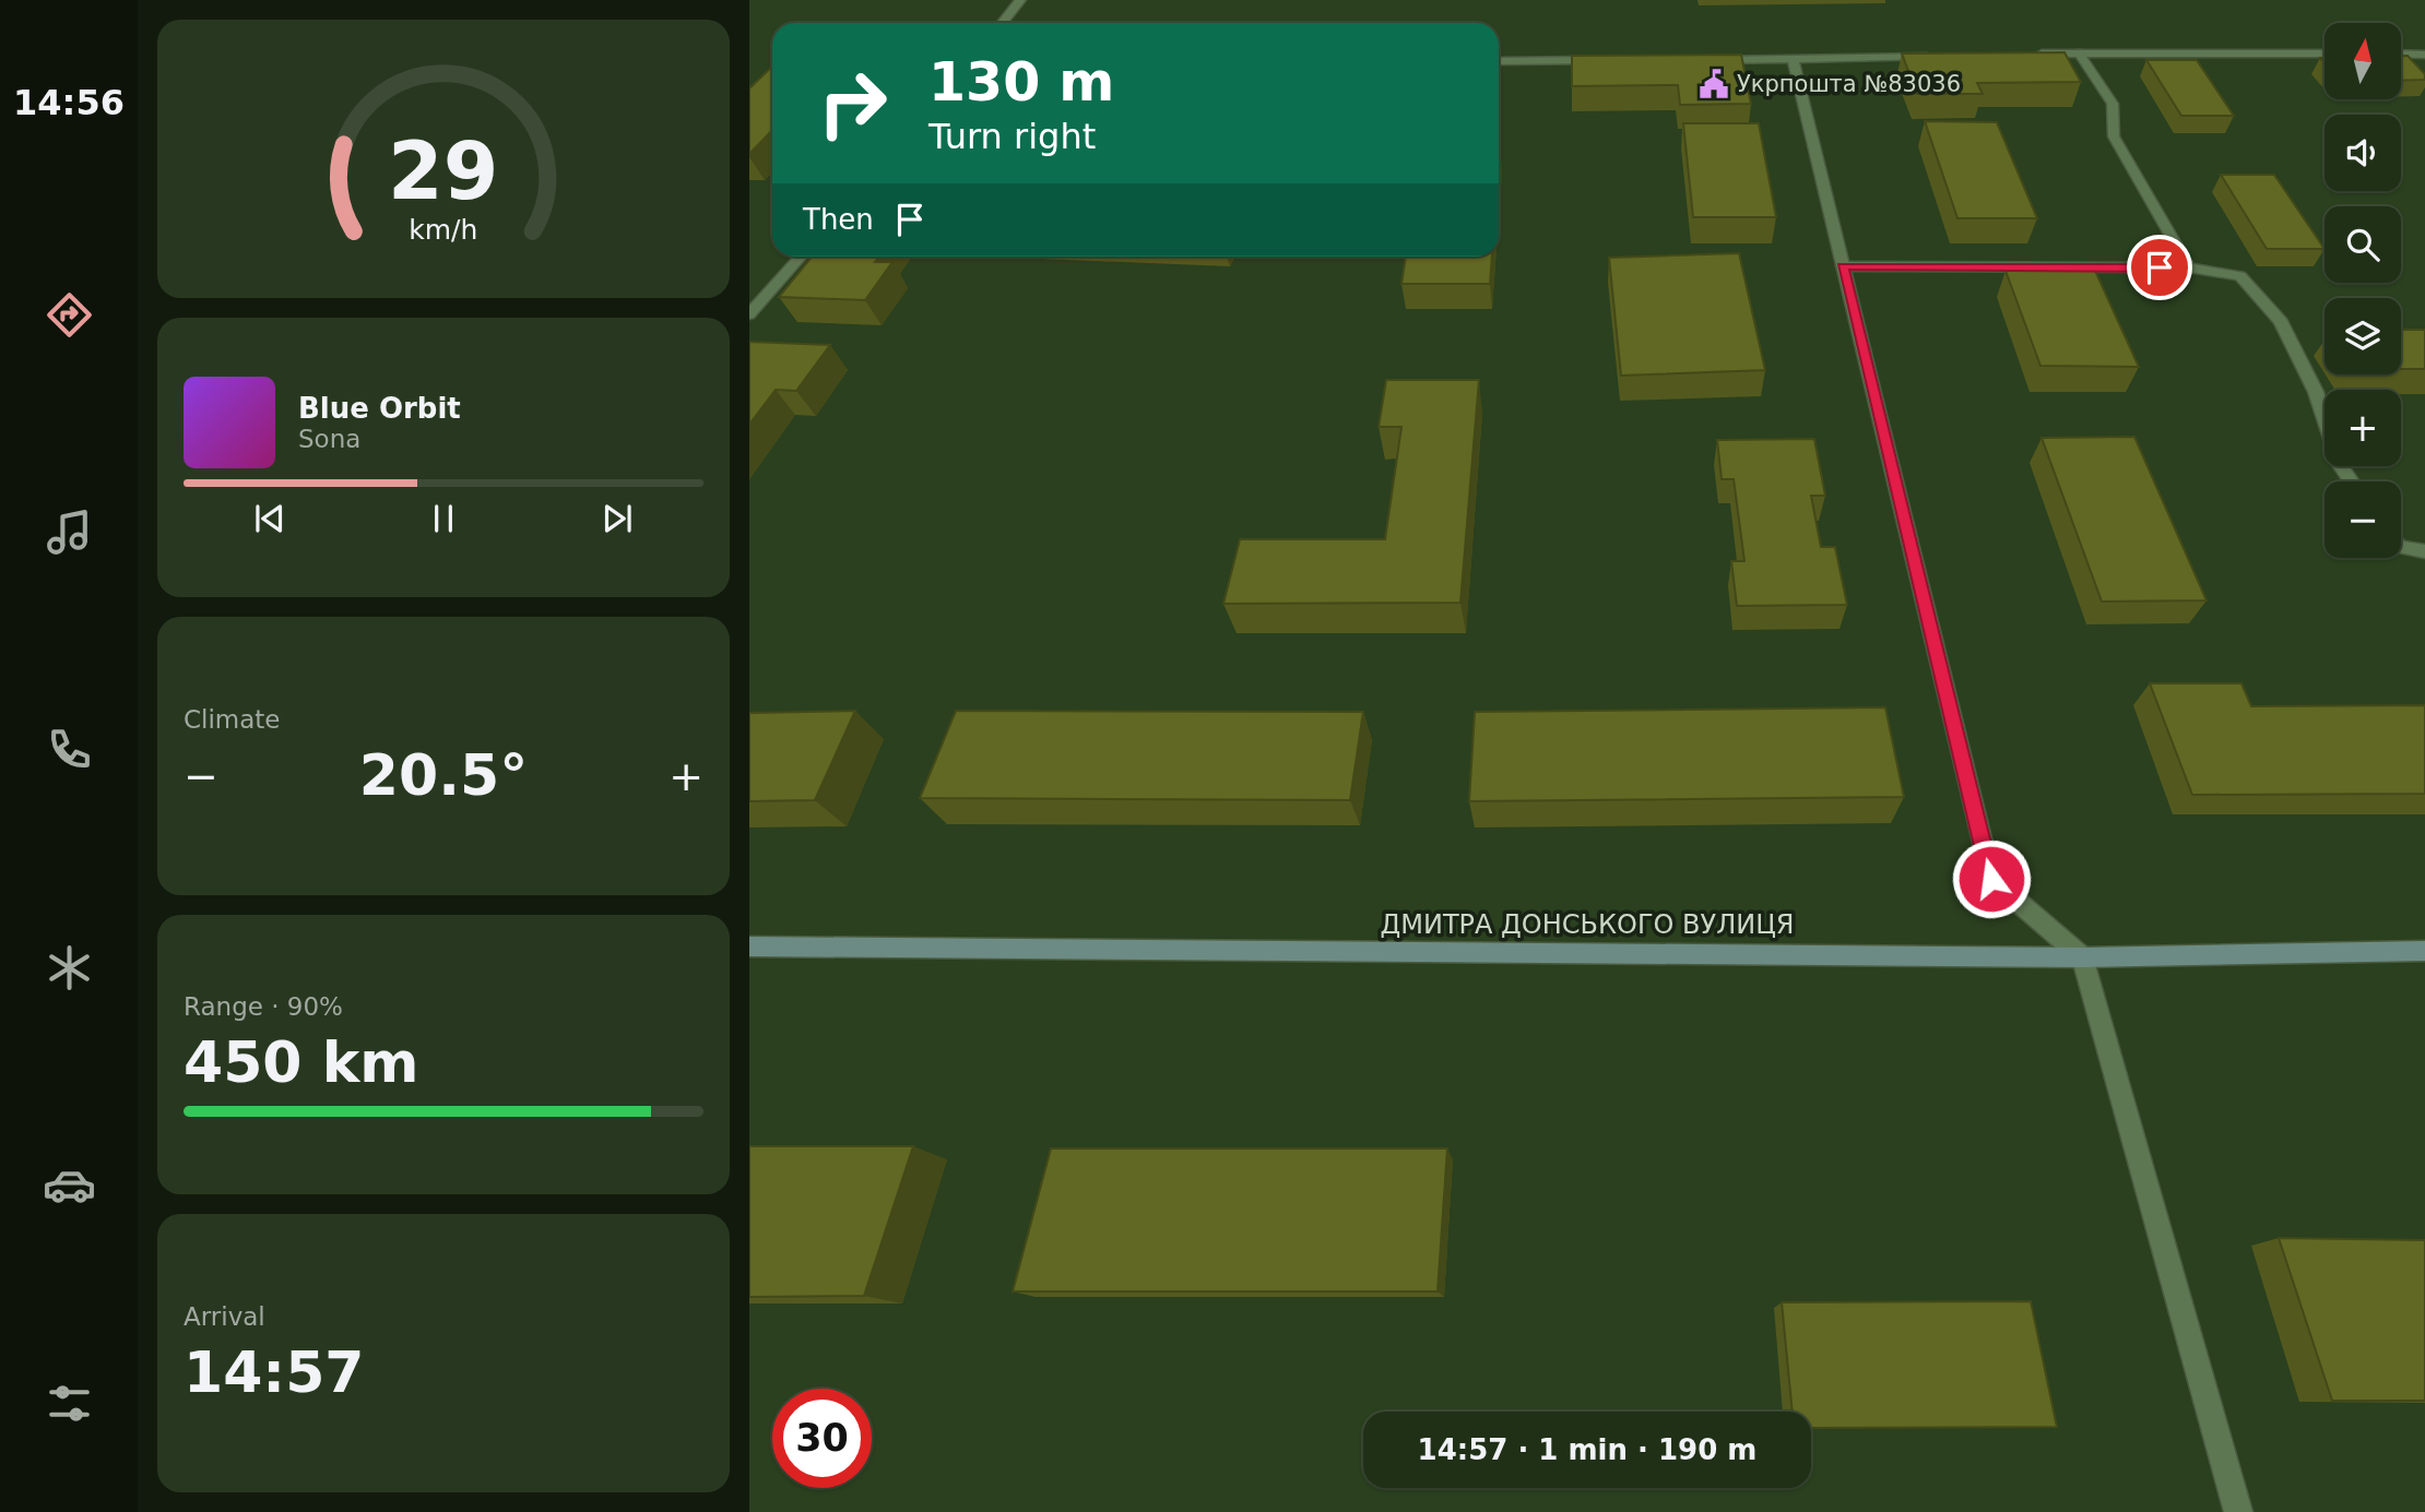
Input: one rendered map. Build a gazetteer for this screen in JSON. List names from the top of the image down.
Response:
{
  "streets": {
    "street": ["ДМИТРА ДОНСЬКОГО ВУЛИЦЯ"]
  },
  "places": {
    "public building": ["Укрпошта №83036"]
  },
  "north": "top",
  "page": {
    "tabs": "14:56",
    "map_buttons": ["+", "−"],
    "turn": ["130 m", "Turn right"],
    "then": "Then",
    "song": ["Blue Orbit", "Sona"],
    "tile": [
      "Climate",
      ["Range · 90%", "450 km"],
      ["Arrival", "14:57"]
    ],
    "heat": ["−", "20.5°", "+"],
    "limit": "30",
    "trip": "14:57 · 1 min · 190 m",
    "gauge": ["29", "km/h"]
  }
}
